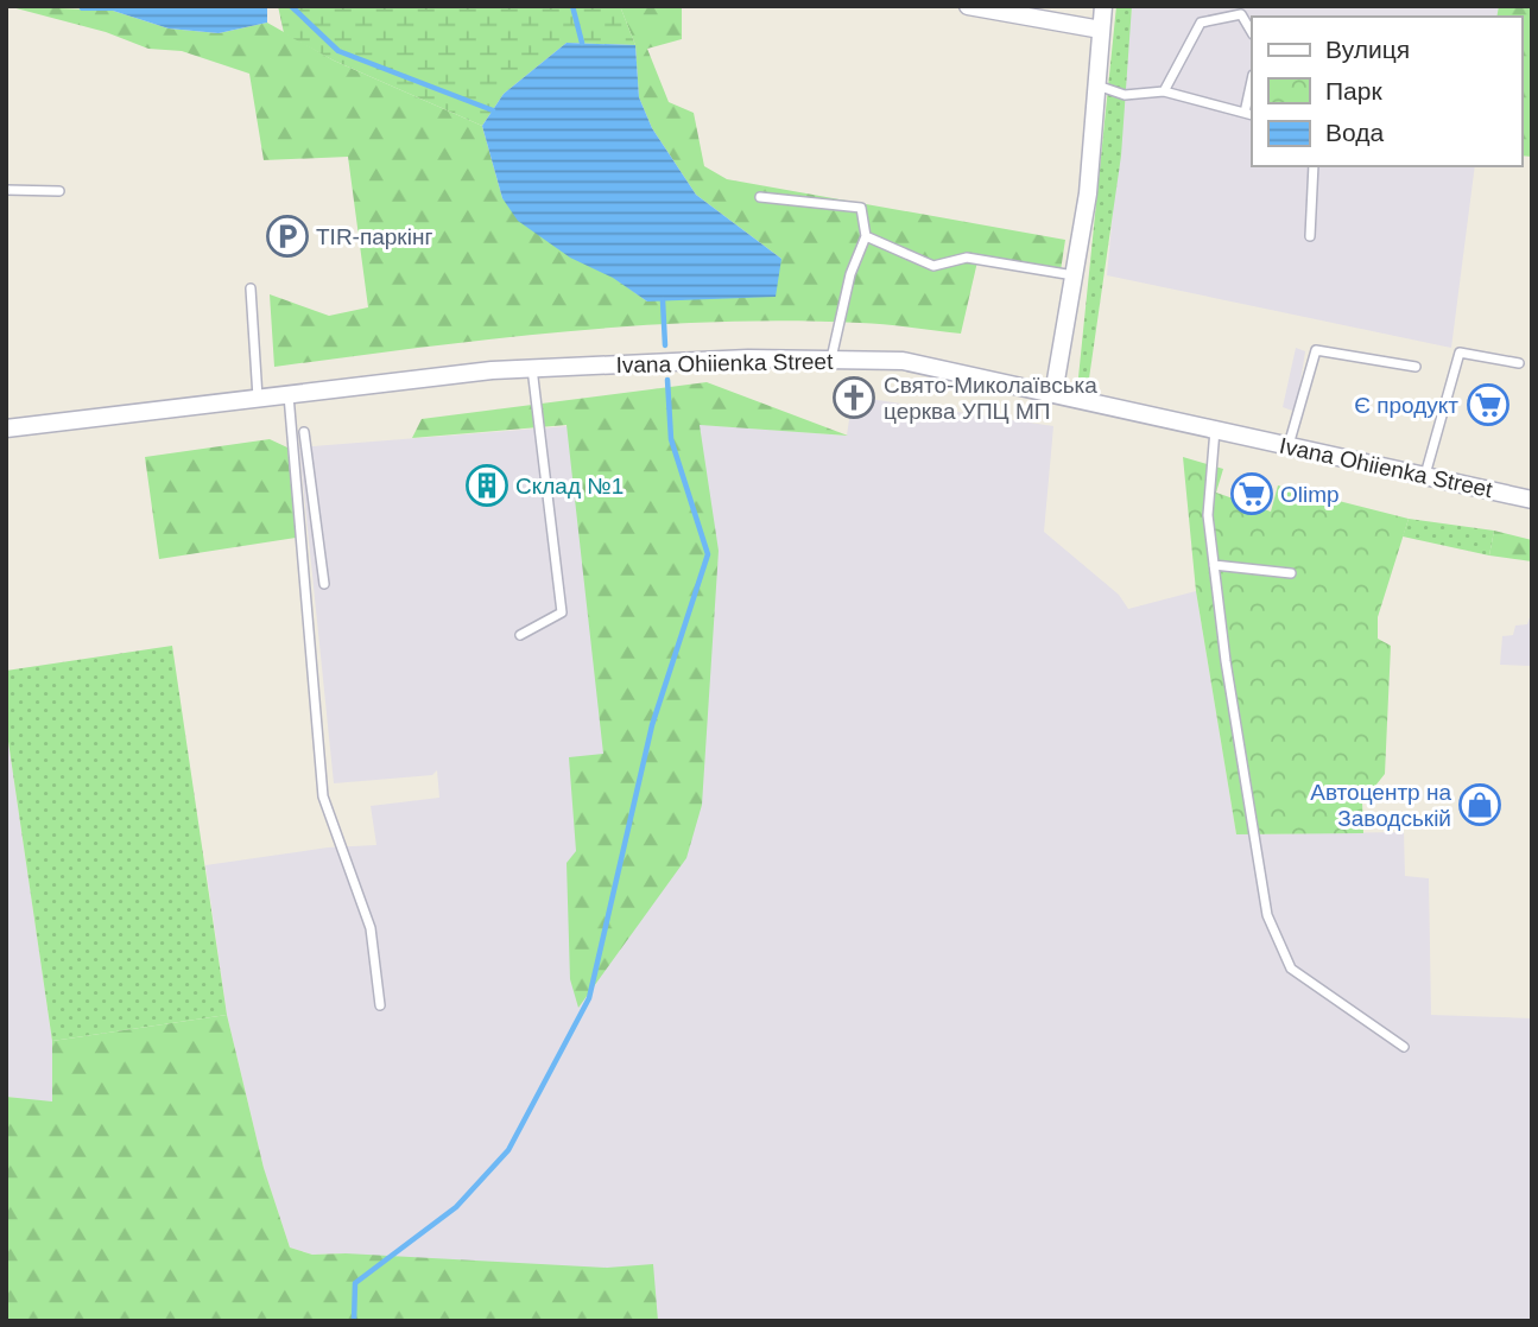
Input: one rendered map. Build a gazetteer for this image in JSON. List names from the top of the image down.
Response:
{
  "streets": {
    "street": ["Ivana Ohiienka Street"]
  },
  "places": {
    "parking": ["TIR-паркінг"],
    "church": ["Свято-Миколаївська церква УПЦ МП"],
    "supermarket": ["Є продукт", "Olimp"],
    "building": ["Склад №1"],
    "shop": ["Автоцентр на Заводській"]
  },
  "legend": ["Вулиця", "Парк", "Вода"]
}
